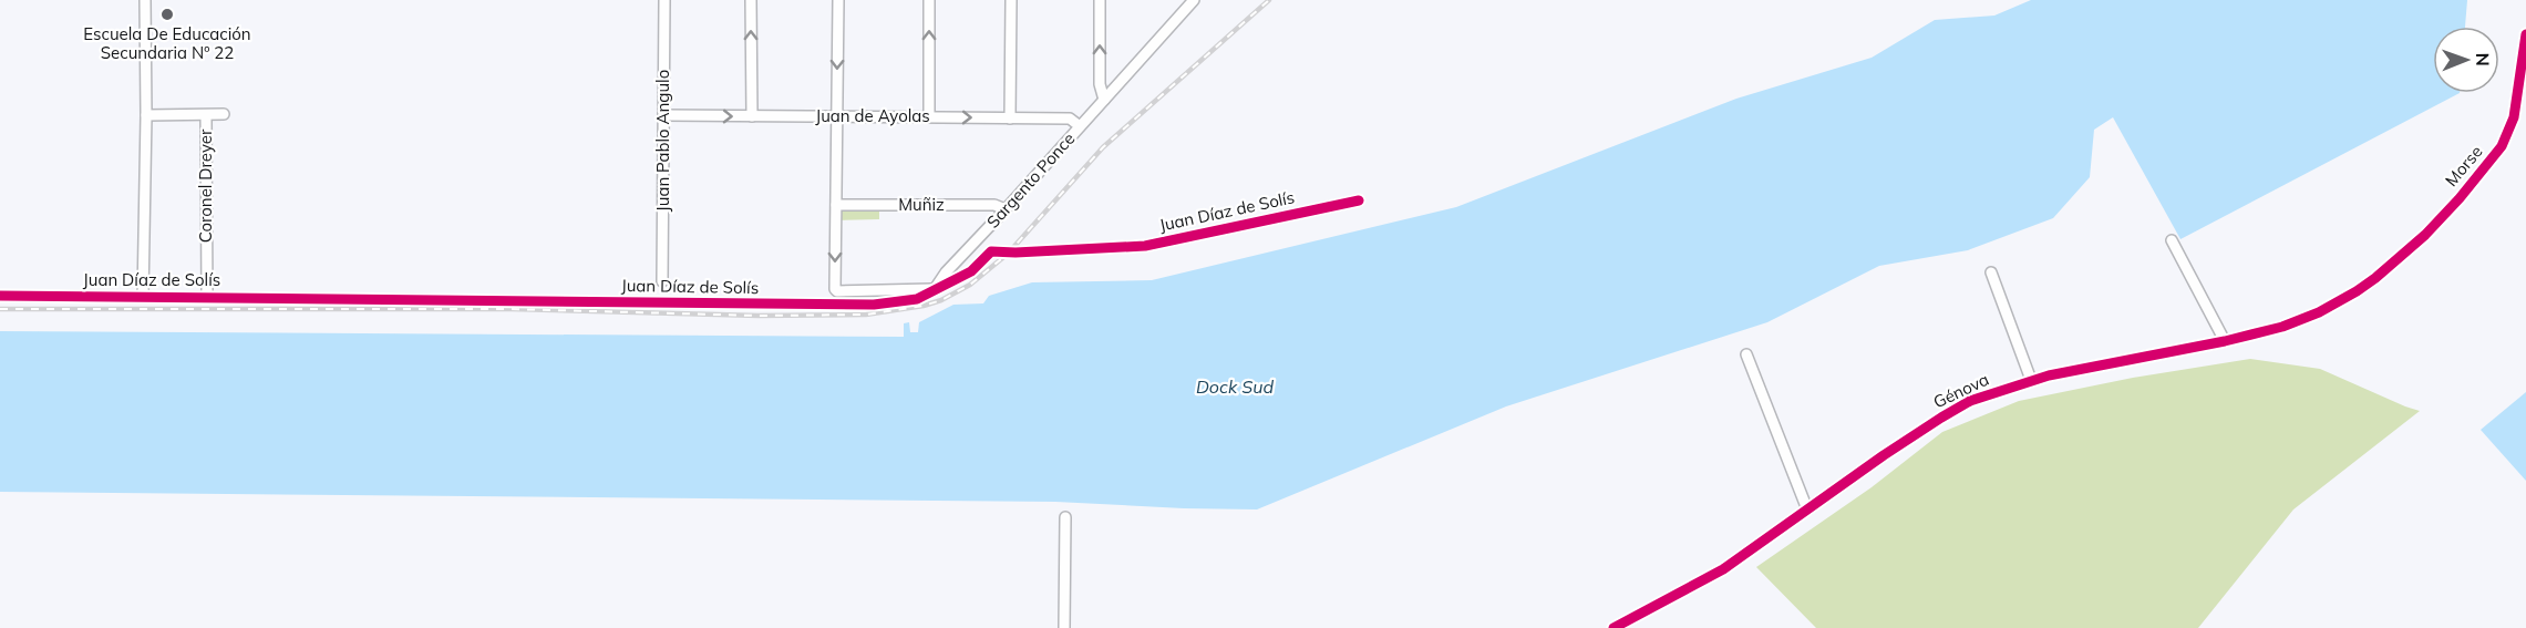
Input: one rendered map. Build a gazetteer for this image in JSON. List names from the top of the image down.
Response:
{
  "streets": {
    "street": [
      "Juan de Ayolas",
      "Juan Pablo Angulo",
      "Morse",
      "Sargento Ponce",
      "Coronel Dreyer",
      "Muñiz",
      "Juan Díaz de Solís",
      "Génova"
    ]
  },
  "crossings": [
    ["Juan de Ayolas", "Juan Pablo Angulo"],
    ["Juan de Ayolas", "Sargento Ponce"],
    ["Morse", "Génova"],
    ["Sargento Ponce", "Muñiz"],
    ["Sargento Ponce", "Juan Díaz de Solís"],
    ["Coronel Dreyer", "Juan Díaz de Solís"]
  ],
  "one_way": ["Juan de Ayolas"],
  "water": ["Dock Sud"],
  "places": ["Escuela De Educación Secundaria Nº 22"],
  "north": "right"
}
